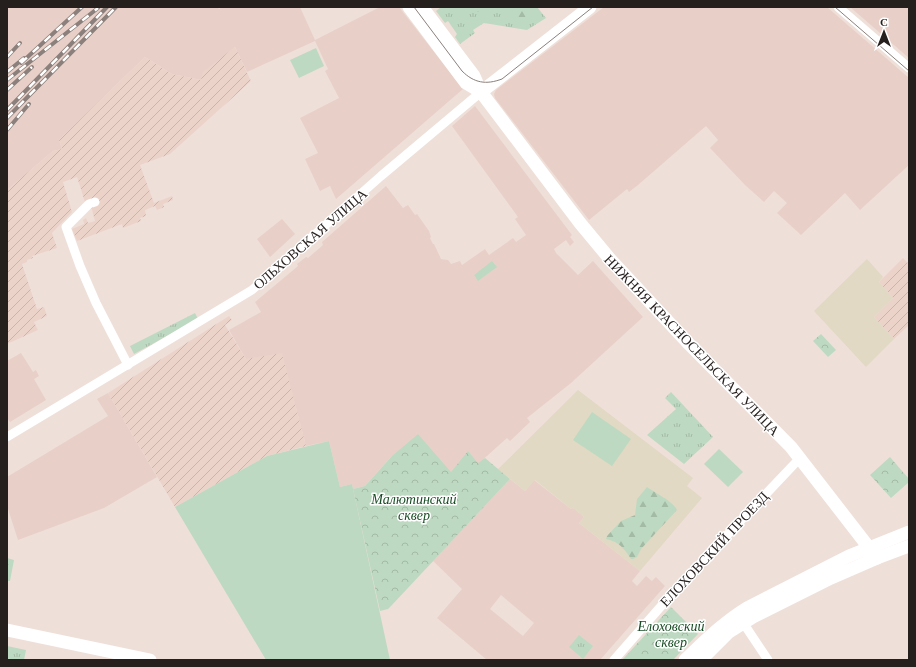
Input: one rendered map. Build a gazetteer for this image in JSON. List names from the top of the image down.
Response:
{
  "streets": {
    "street": ["ОЛЬХОВСКАЯ УЛИЦА", "НИЖНЯЯ КРАСНОСЕЛЬСКАЯ УЛИЦА", "ЕЛОХОВСКИЙ ПРОЕЗД"]
  },
  "crossings": [
    ["ОЛЬХОВСКАЯ УЛИЦА", "НИЖНЯЯ КРАСНОСЕЛЬСКАЯ УЛИЦА"],
    ["НИЖНЯЯ КРАСНОСЕЛЬСКАЯ УЛИЦА", "ЕЛОХОВСКИЙ ПРОЕЗД"]
  ],
  "parks": ["Малютинский сквер", "Елоховский сквер"],
  "north": "top"
}
